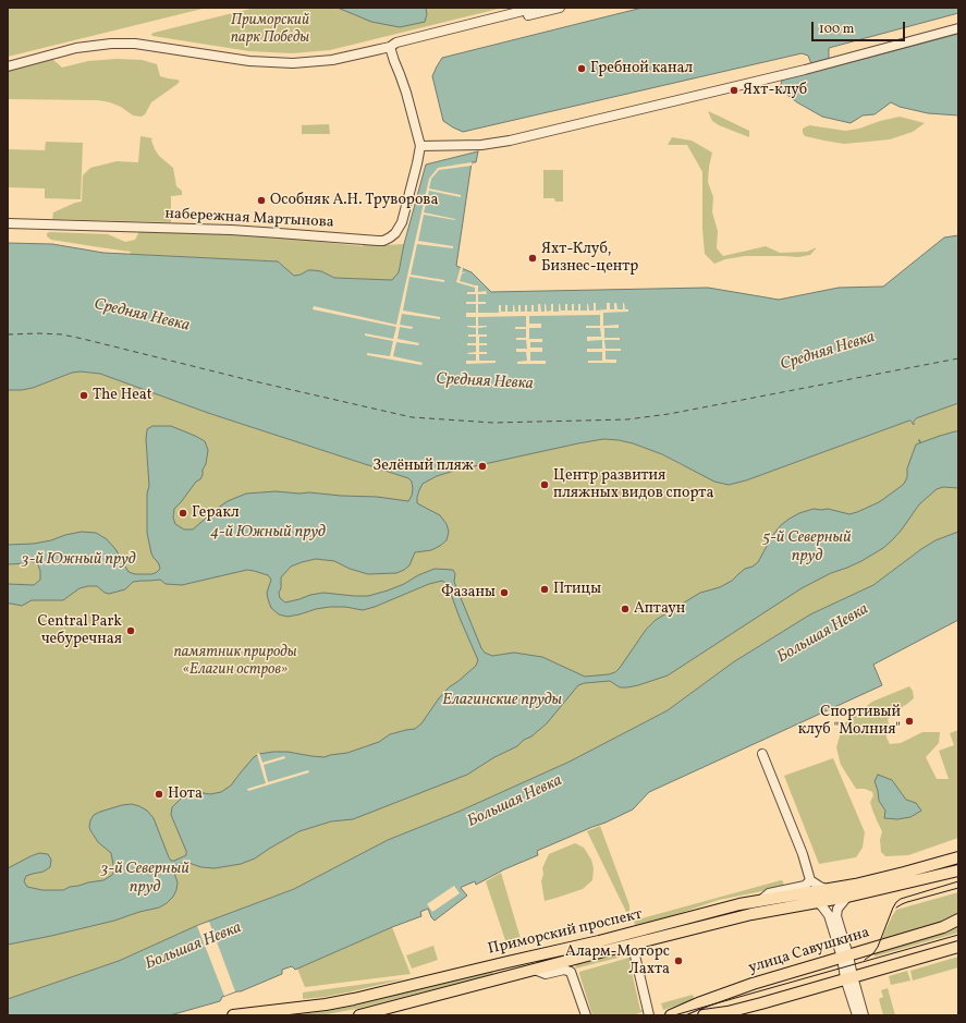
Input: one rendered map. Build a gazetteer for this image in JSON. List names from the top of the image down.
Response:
{
  "streets": {
    "main road": ["Приморский проспект", "улица Савушкина"],
    "street": ["набережная Мартынова"]
  },
  "water": [
    "Средняя Невка",
    "4-й Южный пруд",
    "5-й Северный пруд",
    "3-й Южный пруд",
    "Большая Невка",
    "Елагинские пруды",
    "3-й Северный пруд"
  ],
  "parks": ["Приморский парк Победы", "памятник природы «Елагин остров»"],
  "places": [
    "Гребной канал",
    "Яхт-клуб",
    "Особняк А.Н. Труворова",
    "Яхт-Клуб, Бизнес-центр",
    "The Heat",
    "Зелёный пляж",
    "Центр развития пляжных видов спорта",
    "Геракл",
    "Птицы",
    "Фазаны",
    "Аптаун",
    "Central Park чебуречная",
    "Спортивый клуб \"Молния\"",
    "Нота",
    "Аларм-Моторс Лахта"
  ],
  "scale_bar": "100 m"
}
